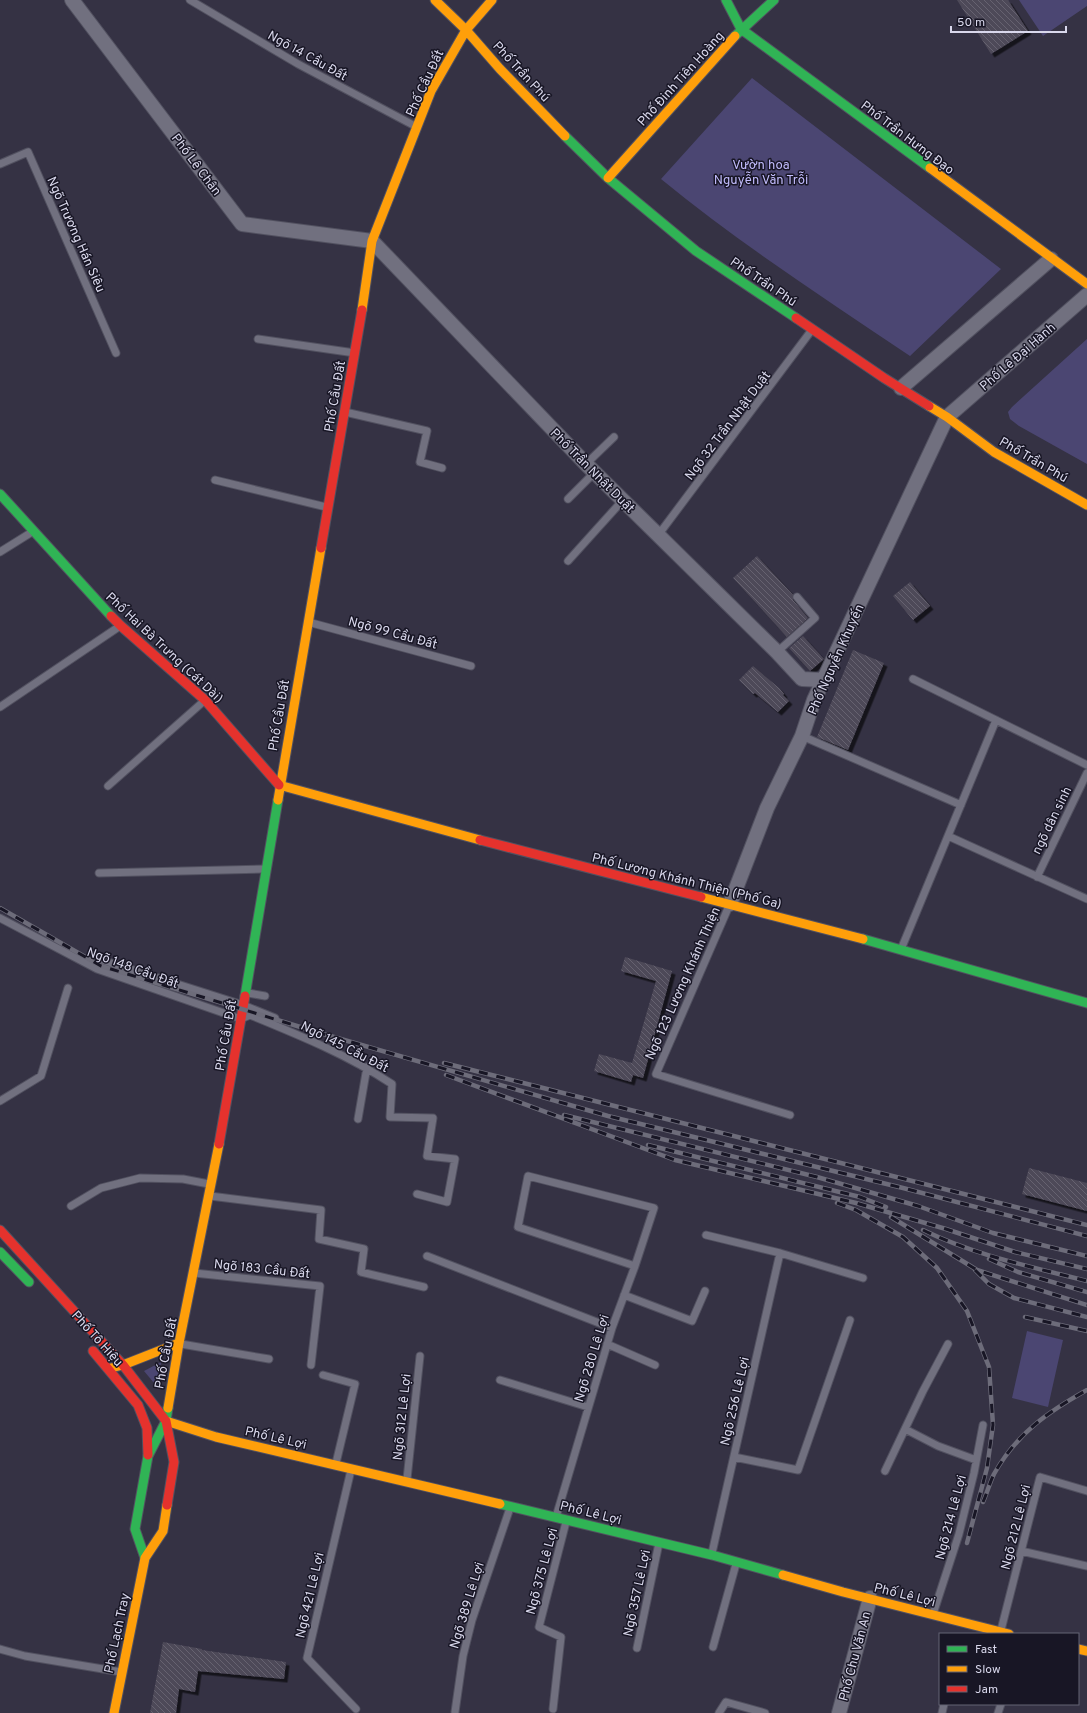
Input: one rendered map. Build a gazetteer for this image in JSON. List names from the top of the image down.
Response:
{
  "streets": {
    "main road": [
      "Phố Trần Phú",
      "Phố Đinh Tiên Hoàng",
      "Phố Cầu Đất",
      "Phố Trần Hưng Đạo",
      "Phố Hai Bà Trưng (Cát Dài)",
      "Phố Lương Khánh Thiện (Phố Ga)",
      "Phố Tô Hiệu",
      "Phố Lê Lợi",
      "Phố Lạch Tray"
    ],
    "street": [
      "Phố Lê Chân",
      "Phố Lê Đại Hành",
      "Phố Trần Nhật Duật",
      "Phố Nguyễn Khuyến",
      "Phố Chu Văn An"
    ],
    "lane": [
      "Ngõ 14 Cầu Đất",
      "Ngõ Trương Hán Siêu",
      "Ngõ 32 Trần Nhật Duật",
      "Ngõ 99 Cầu Đất",
      "ngõ dân sinh",
      "Ngõ 148 Cầu Đất",
      "Ngõ 123 Lương Khánh Thiện",
      "Ngõ 145 Cầu Đất",
      "Ngõ 183 Cầu Đất",
      "Ngõ 280 Lê Lợi",
      "Ngõ 256 Lê Lợi",
      "Ngõ 312 Lê Lợi",
      "Ngõ 214 Lê Lợi",
      "Ngõ 212 Lê Lợi",
      "Ngõ 375 Lê Lợi",
      "Ngõ 357 Lê Lợi",
      "Ngõ 421 Lê Lợi",
      "Ngõ 389 Lê Lợi"
    ]
  },
  "crossings": [
    ["Ngõ 14 Cầu Đất", "Phố Cầu Đất"],
    ["Phố Trần Phú", "Phố Đinh Tiên Hoàng"],
    ["Phố Trần Phú", "Phố Cầu Đất"],
    ["Phố Trần Phú", "Phố Lê Đại Hành"],
    ["Phố Trần Phú", "Ngõ 32 Trần Nhật Duật"],
    ["Phố Trần Phú", "Phố Nguyễn Khuyến"],
    ["Phố Đinh Tiên Hoàng", "Phố Trần Hưng Đạo"],
    ["Phố Cầu Đất", "Phố Lê Chân"],
    ["Phố Cầu Đất", "Phố Trần Nhật Duật"],
    ["Phố Cầu Đất", "Ngõ 99 Cầu Đất"],
    ["Phố Cầu Đất", "Phố Hai Bà Trưng (Cát Dài)"],
    ["Phố Cầu Đất", "Phố Lương Khánh Thiện (Phố Ga)"],
    ["Phố Cầu Đất", "Ngõ 148 Cầu Đất"],
    ["Phố Cầu Đất", "Ngõ 145 Cầu Đất"],
    ["Phố Cầu Đất", "Ngõ 183 Cầu Đất"],
    ["Phố Cầu Đất", "Phố Tô Hiệu"],
    ["Phố Cầu Đất", "Phố Lê Lợi"],
    ["Phố Cầu Đất", "Phố Lạch Tray"],
    ["Phố Lê Chân", "Phố Trần Nhật Duật"],
    ["Phố Lê Đại Hành", "Phố Nguyễn Khuyến"],
    ["Ngõ 32 Trần Nhật Duật", "Phố Trần Nhật Duật"],
    ["Phố Trần Nhật Duật", "Phố Nguyễn Khuyến"],
    ["Phố Hai Bà Trưng (Cát Dài)", "Phố Lương Khánh Thiện (Phố Ga)"],
    ["Phố Nguyễn Khuyến", "Phố Lương Khánh Thiện (Phố Ga)"],
    ["Phố Nguyễn Khuyến", "Ngõ 123 Lương Khánh Thiện"],
    ["Phố Lương Khánh Thiện (Phố Ga)", "Ngõ 123 Lương Khánh Thiện"],
    ["Ngõ 148 Cầu Đất", "Ngõ 145 Cầu Đất"],
    ["Phố Tô Hiệu", "Phố Lê Lợi"],
    ["Phố Tô Hiệu", "Phố Lạch Tray"],
    ["Ngõ 280 Lê Lợi", "Phố Lê Lợi"],
    ["Ngõ 256 Lê Lợi", "Phố Lê Lợi"],
    ["Ngõ 312 Lê Lợi", "Phố Lê Lợi"],
    ["Phố Lê Lợi", "Ngõ 214 Lê Lợi"],
    ["Phố Lê Lợi", "Ngõ 212 Lê Lợi"],
    ["Phố Lê Lợi", "Ngõ 375 Lê Lợi"],
    ["Phố Lê Lợi", "Ngõ 357 Lê Lợi"],
    ["Phố Lê Lợi", "Ngõ 421 Lê Lợi"],
    ["Phố Lê Lợi", "Ngõ 389 Lê Lợi"],
    ["Phố Lê Lợi", "Phố Lạch Tray"],
    ["Phố Lê Lợi", "Phố Chu Văn An"]
  ],
  "parks": ["Vườn hoa Nguyễn Văn Trỗi"],
  "legend": ["Fast", "Slow", "Jam"],
  "scale_bar": "50 m"
}
